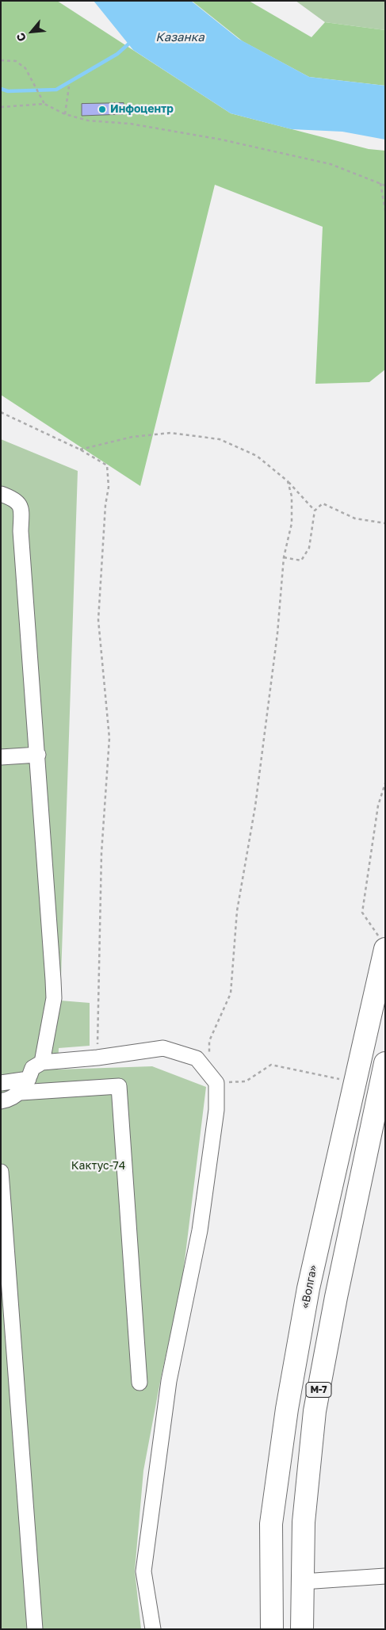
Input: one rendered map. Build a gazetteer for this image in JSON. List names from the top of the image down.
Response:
{
  "streets": {
    "highway": ["«Волга»", "М-7"]
  },
  "water": ["Казанка"],
  "parks": ["Кактус-74"],
  "places": ["Инфоцентр"],
  "north": "bottom left"
}
